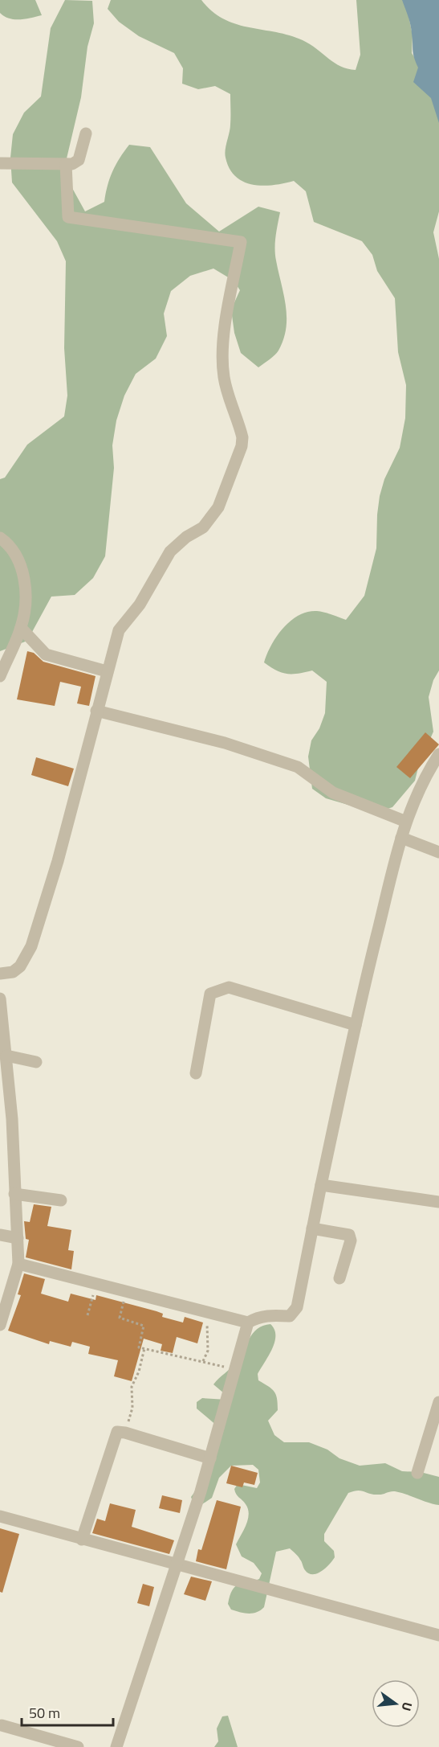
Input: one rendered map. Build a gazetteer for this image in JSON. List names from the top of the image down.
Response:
{
  "scale_bar": "50 m",
  "north": "right"
}
